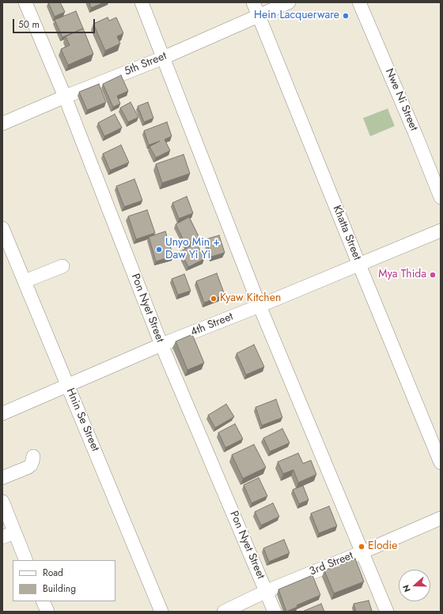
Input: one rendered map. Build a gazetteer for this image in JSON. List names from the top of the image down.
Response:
{
  "streets": {
    "street": [
      "5th Street",
      "Nwe Ni Street",
      "Khatta Street",
      "Pon Nyet Street",
      "4th Street",
      "Hnin Se Street",
      "3rd Street"
    ]
  },
  "crossings": [
    ["5th Street", "Khatta Street"],
    ["5th Street", "Pon Nyet Street"],
    ["Khatta Street", "4th Street"],
    ["Pon Nyet Street", "4th Street"],
    ["Pon Nyet Street", "3rd Street"],
    ["4th Street", "Hnin Se Street"]
  ],
  "places": [
    "Hein Lacquerware",
    "Unyo Min + Daw Yi Yi",
    "Mya Thida",
    "Kyaw Kitchen",
    "Elodie"
  ],
  "legend": ["Road", "Building"],
  "scale_bar": "50 m",
  "north": "left"
}
